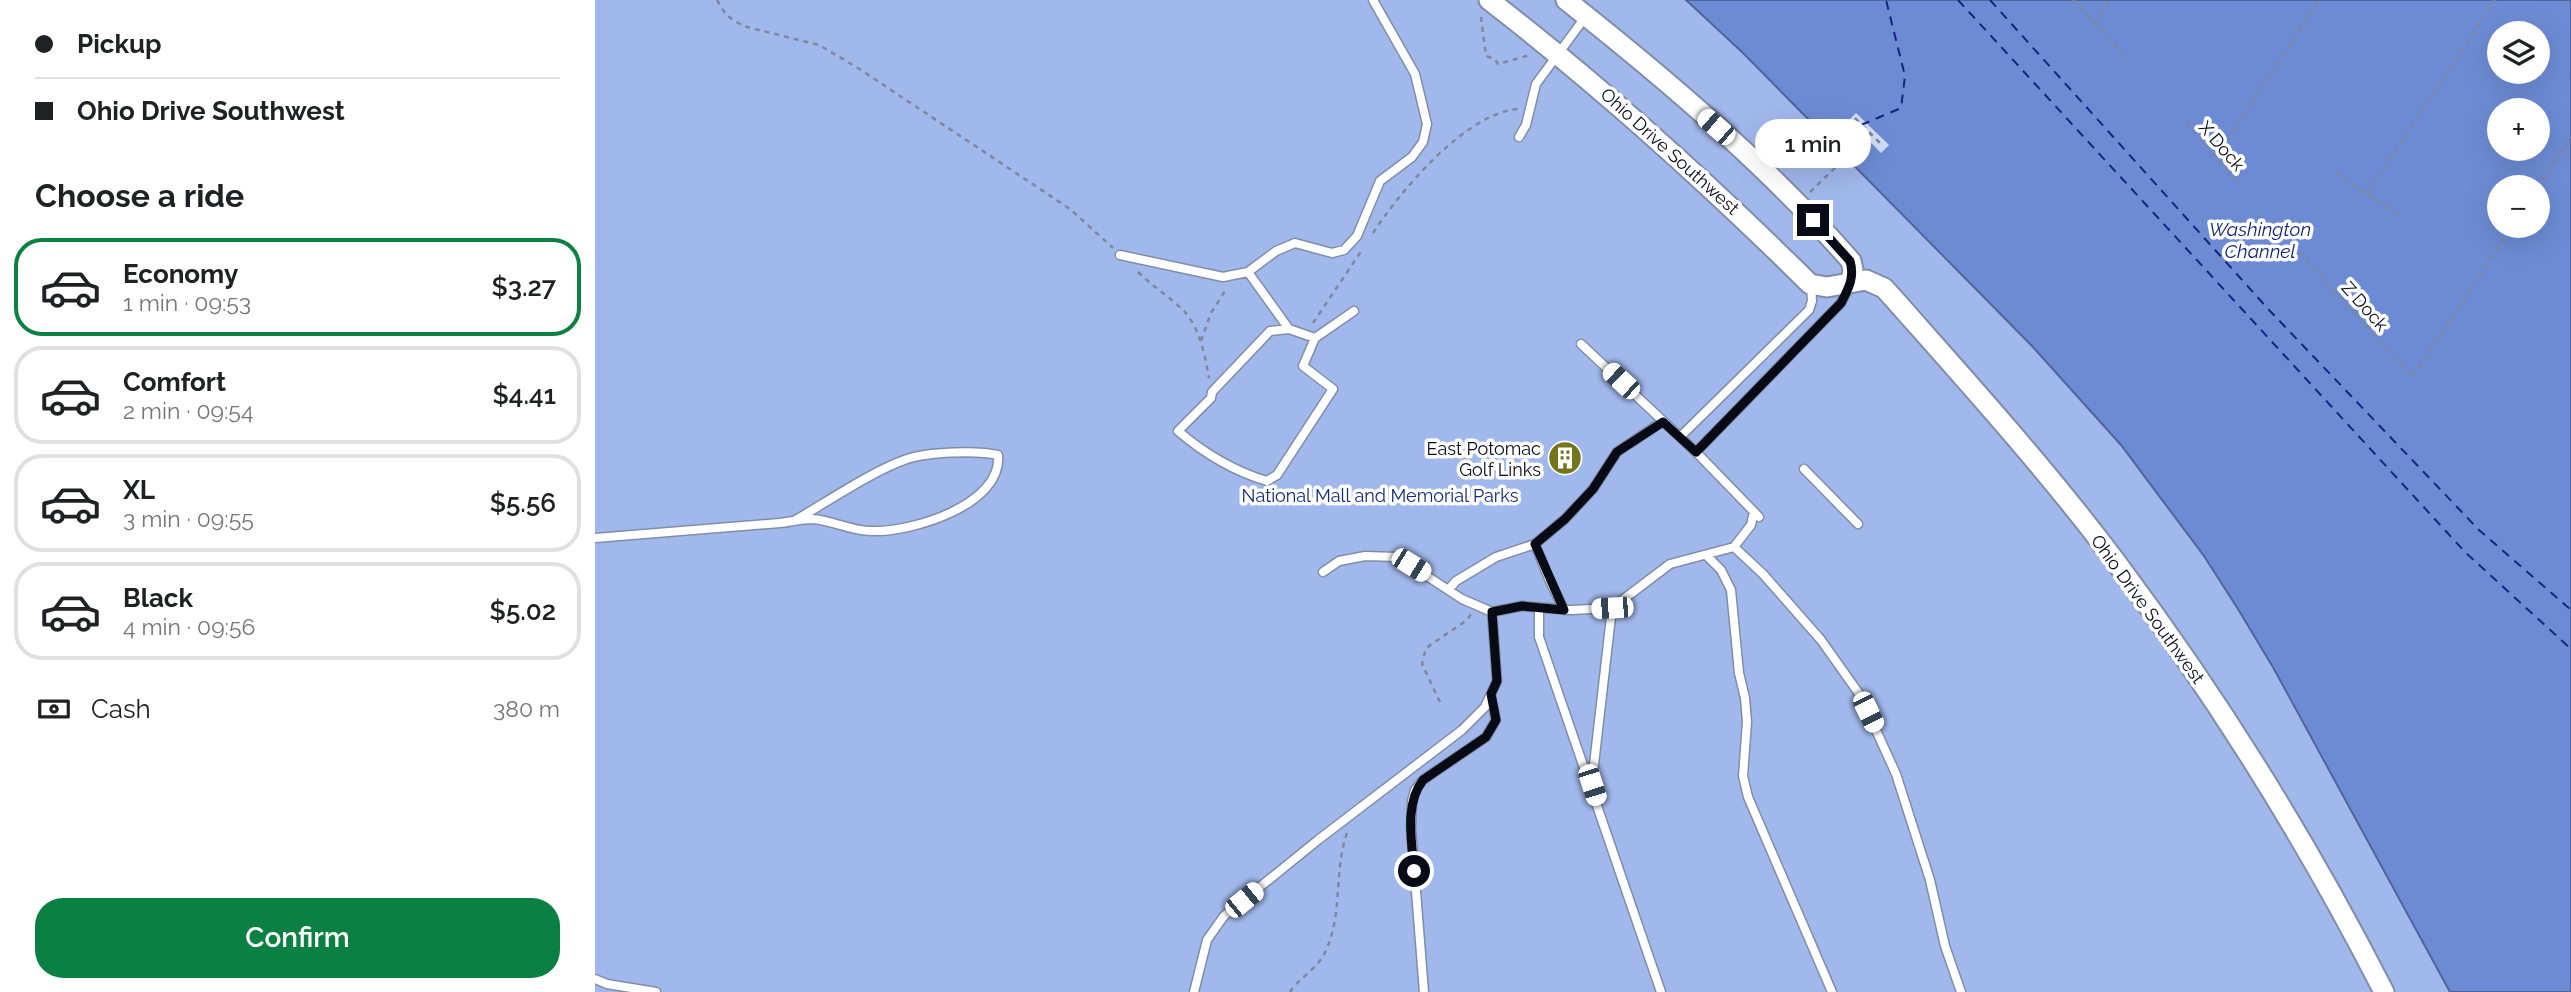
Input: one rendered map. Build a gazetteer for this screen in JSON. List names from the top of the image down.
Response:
{
  "streets": {
    "street": ["Ohio Drive Southwest"],
    "path": ["X Dock", "Z Dock"]
  },
  "water": ["Washington Channel"],
  "parks": ["National Mall and Memorial Parks"],
  "places": {
    "building": ["East Potomac Golf Links"]
  },
  "page": {
    "banner": ["Pickup", "Ohio Drive Southwest"],
    "map_buttons": ["+", "−"],
    "bubble": "1 min",
    "heading": "Choose a ride",
    "list": [
      {
        "name": "Economy",
        "note": "1 min · 09:53",
        "value": "$3.27"
      },
      {
        "name": "Comfort",
        "note": "2 min · 09:54",
        "value": "$4.41"
      },
      {
        "name": "XL",
        "note": "3 min · 09:55",
        "value": "$5.56"
      },
      {
        "name": "Black",
        "note": "4 min · 09:56",
        "value": "$5.02"
      }
    ],
    "pay": ["Cash", "380 m"],
    "buttons": "Confirm"
  }
}
